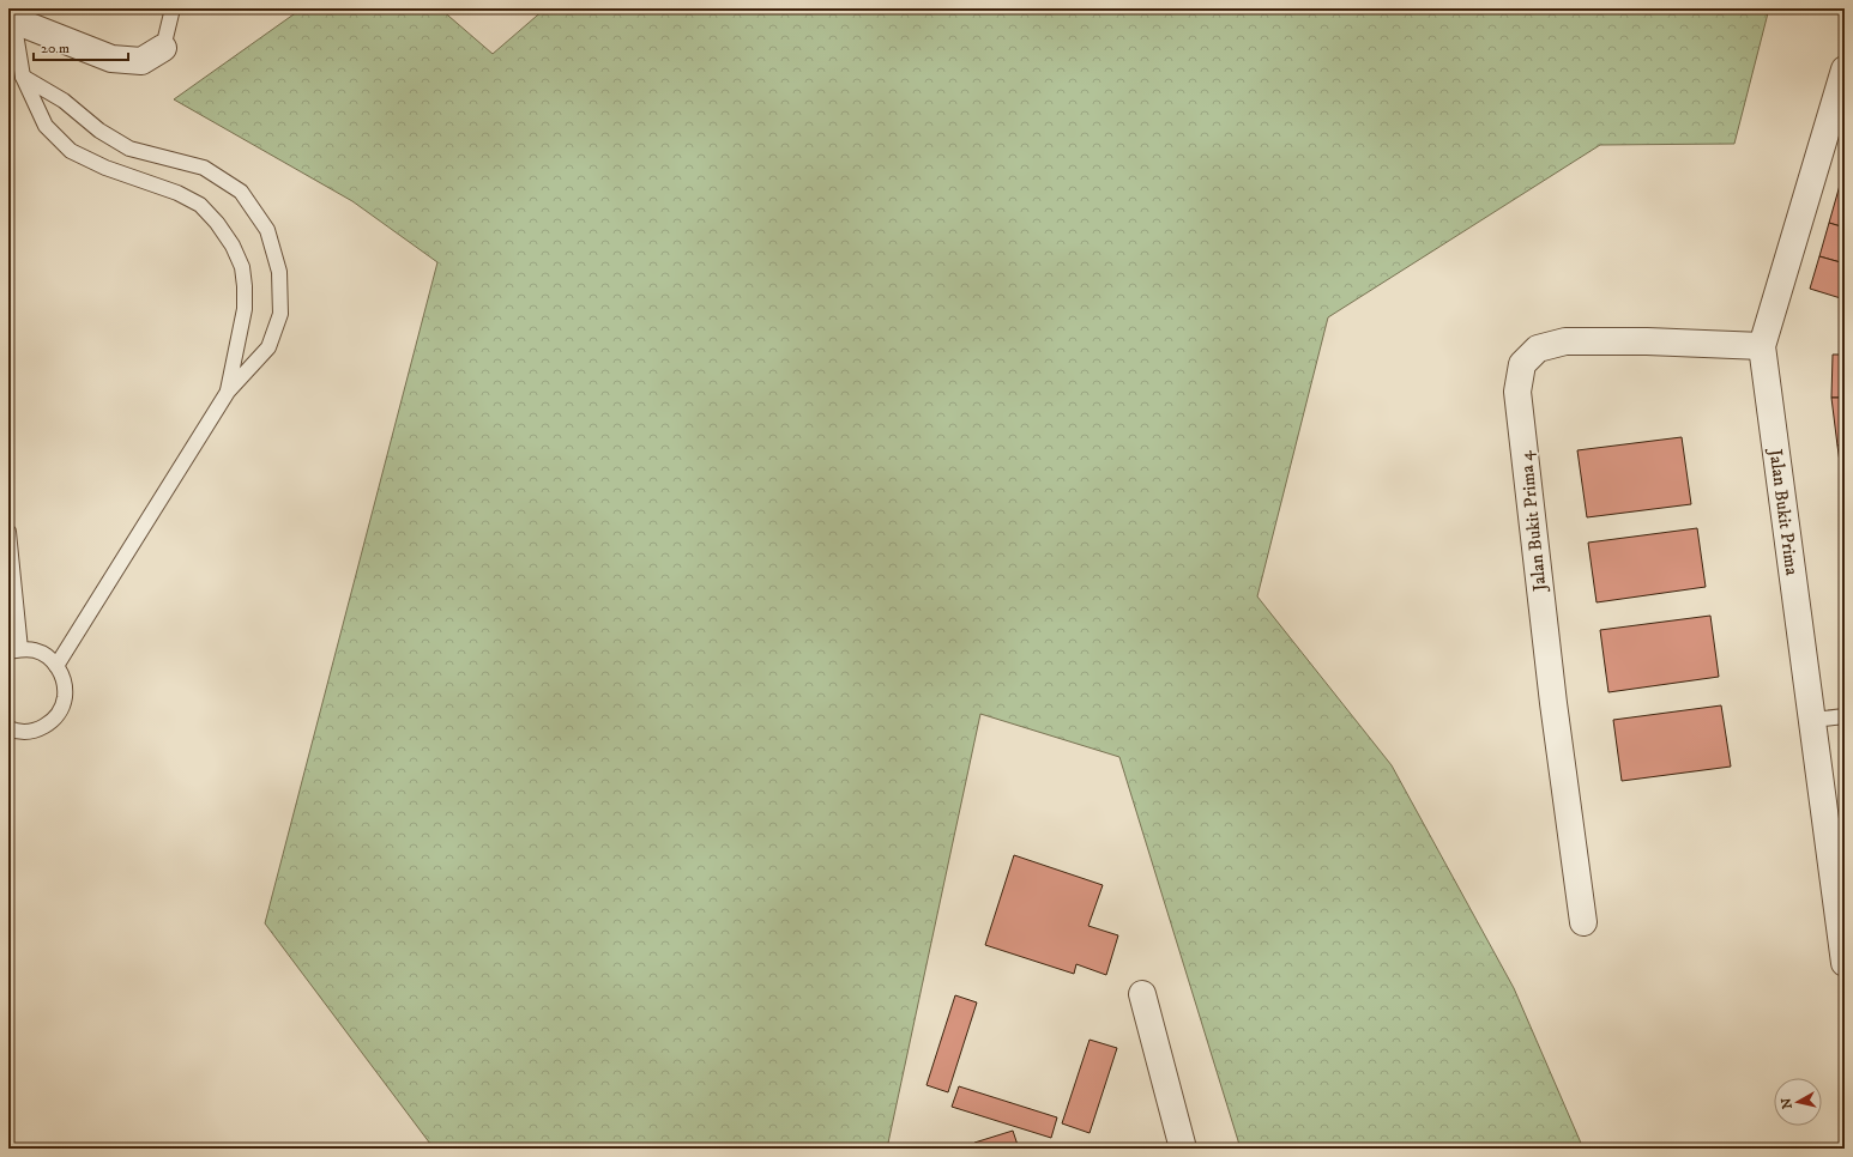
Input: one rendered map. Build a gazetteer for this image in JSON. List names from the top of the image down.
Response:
{
  "streets": {
    "street": ["Jalan Bukit Prima", "Jalan Bukit Prima 4"]
  },
  "crossings": [
    ["Jalan Bukit Prima", "Jalan Bukit Prima 4"]
  ],
  "scale_bar": "20 m",
  "north": "left"
}
